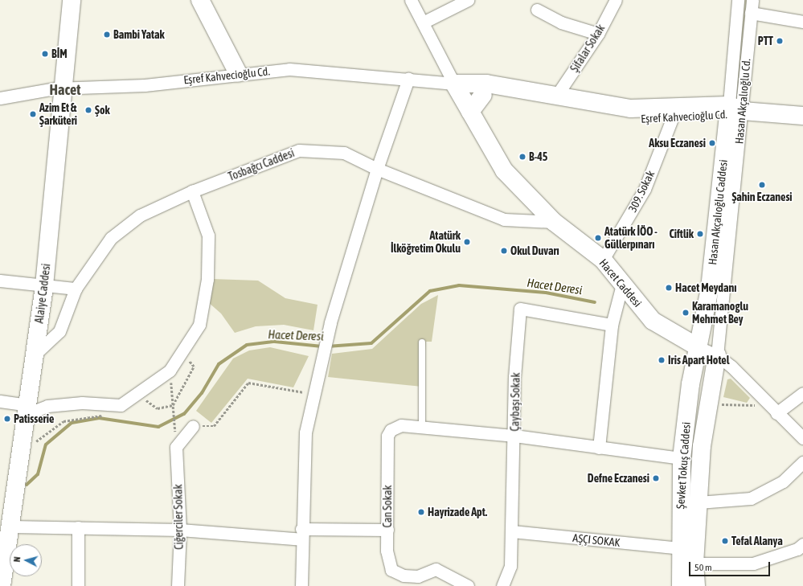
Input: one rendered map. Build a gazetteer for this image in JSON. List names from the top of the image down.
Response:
{
  "streets": {
    "street": [
      "Şifalar Sokak",
      "Eşref Kahvecioğlu Cd.",
      "Hasan Akçalıoğlu Cd.",
      "Tosbağcı Caddesi",
      "309. Sokak",
      "Hasan Akçalıoğlu Caddesi",
      "Hacet Caddesi",
      "Alaiye Caddesi",
      "Çaybaşı Sokak",
      "Şevket Tokuş Caddesi",
      "Can Sokak",
      "Ciğerciler Sokak",
      "AŞÇI SOKAK"
    ]
  },
  "crossings": [
    ["Şifalar Sokak", "Eşref Kahvecioğlu Cd."],
    ["Eşref Kahvecioğlu Cd.", "Hasan Akçalıoğlu Cd."],
    ["Eşref Kahvecioğlu Cd.", "309. Sokak"],
    ["Eşref Kahvecioğlu Cd.", "Hasan Akçalıoğlu Caddesi"],
    ["Eşref Kahvecioğlu Cd.", "Hacet Caddesi"],
    ["Eşref Kahvecioğlu Cd.", "Alaiye Caddesi"],
    ["Hasan Akçalıoğlu Cd.", "Hasan Akçalıoğlu Caddesi"],
    ["Hasan Akçalıoğlu Cd.", "Hacet Caddesi"],
    ["Hasan Akçalıoğlu Cd.", "Şevket Tokuş Caddesi"],
    ["Tosbağcı Caddesi", "Hacet Caddesi"],
    ["Tosbağcı Caddesi", "Alaiye Caddesi"],
    ["309. Sokak", "Hacet Caddesi"],
    ["Hasan Akçalıoğlu Caddesi", "Hacet Caddesi"],
    ["Hasan Akçalıoğlu Caddesi", "Şevket Tokuş Caddesi"],
    ["Hacet Caddesi", "Şevket Tokuş Caddesi"],
    ["Çaybaşı Sokak", "AŞÇI SOKAK"],
    ["Şevket Tokuş Caddesi", "AŞÇI SOKAK"]
  ],
  "districts": ["Hacet"],
  "water": ["Hacet Deresi"],
  "places": [
    "Bambi Yatak",
    "PTT",
    "BİM",
    "Şok",
    "Azim Et & Şarküteri",
    "Aksu Eczanesi",
    "B-45",
    "Şahin Eczanesi",
    "Ciftlik",
    "Atatürk İÖO - Güllerpınarı",
    "Atatürk İlköğretim Okulu",
    "Okul Duvarı",
    "Hacet Meydanı",
    "Karamanoglu Mehmet Bey",
    "Iris Apart Hotel",
    "Patisserie",
    "Defne Eczanesi",
    "Hayrizade Apt.",
    "Tefal Alanya"
  ],
  "scale_bar": "50 m",
  "north": "left"
}
